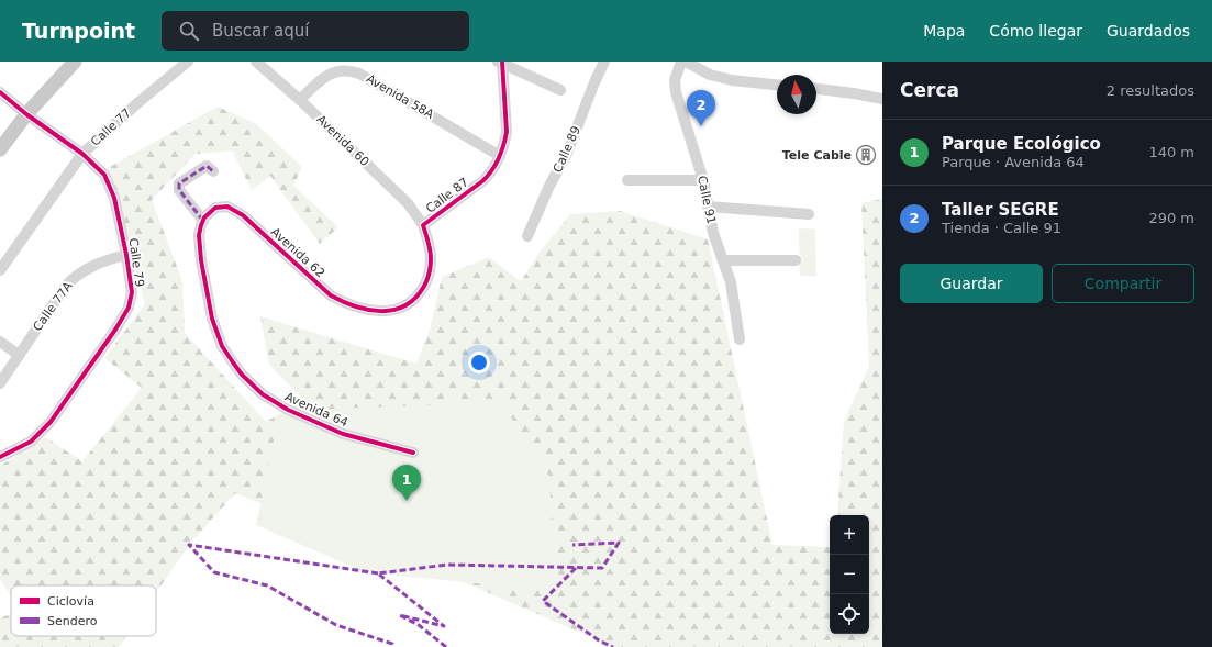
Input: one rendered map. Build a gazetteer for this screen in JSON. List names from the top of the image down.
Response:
{
  "streets": {
    "street": [
      "Avenida 58A",
      "Calle 77",
      "Avenida 60",
      "Calle 89",
      "Calle 87",
      "Calle 91",
      "Avenida 62",
      "Calle 79",
      "Calle 77A",
      "Avenida 64"
    ]
  },
  "crossings": [
    ["Avenida 58A", "Avenida 60"],
    ["Avenida 58A", "Calle 87"],
    ["Calle 77", "Calle 79"],
    ["Avenida 60", "Calle 87"],
    ["Calle 87", "Avenida 62"],
    ["Avenida 62", "Avenida 64"],
    ["Calle 79", "Calle 77A"]
  ],
  "places": {
    "building": ["Tele Cable"]
  },
  "legend": ["Ciclovía", "Sendero"],
  "north": "top",
  "page": {
    "header": "Turnpoint",
    "search": "Buscar aquí",
    "nav": ["Mapa", "Cómo llegar", "Guardados"],
    "heading": ["Cerca", "2 resultados"],
    "pins": ["2", "1"],
    "list": [
      {
        "mark": "1",
        "name": "Parque Ecológico",
        "note": "Parque · Avenida 64",
        "value": "140 m"
      },
      {
        "mark": "2",
        "name": "Taller SEGRE",
        "note": "Tienda · Calle 91",
        "value": "290 m"
      }
    ],
    "buttons": ["Guardar", "Compartir"],
    "map_buttons": ["+", "−"]
  }
}
